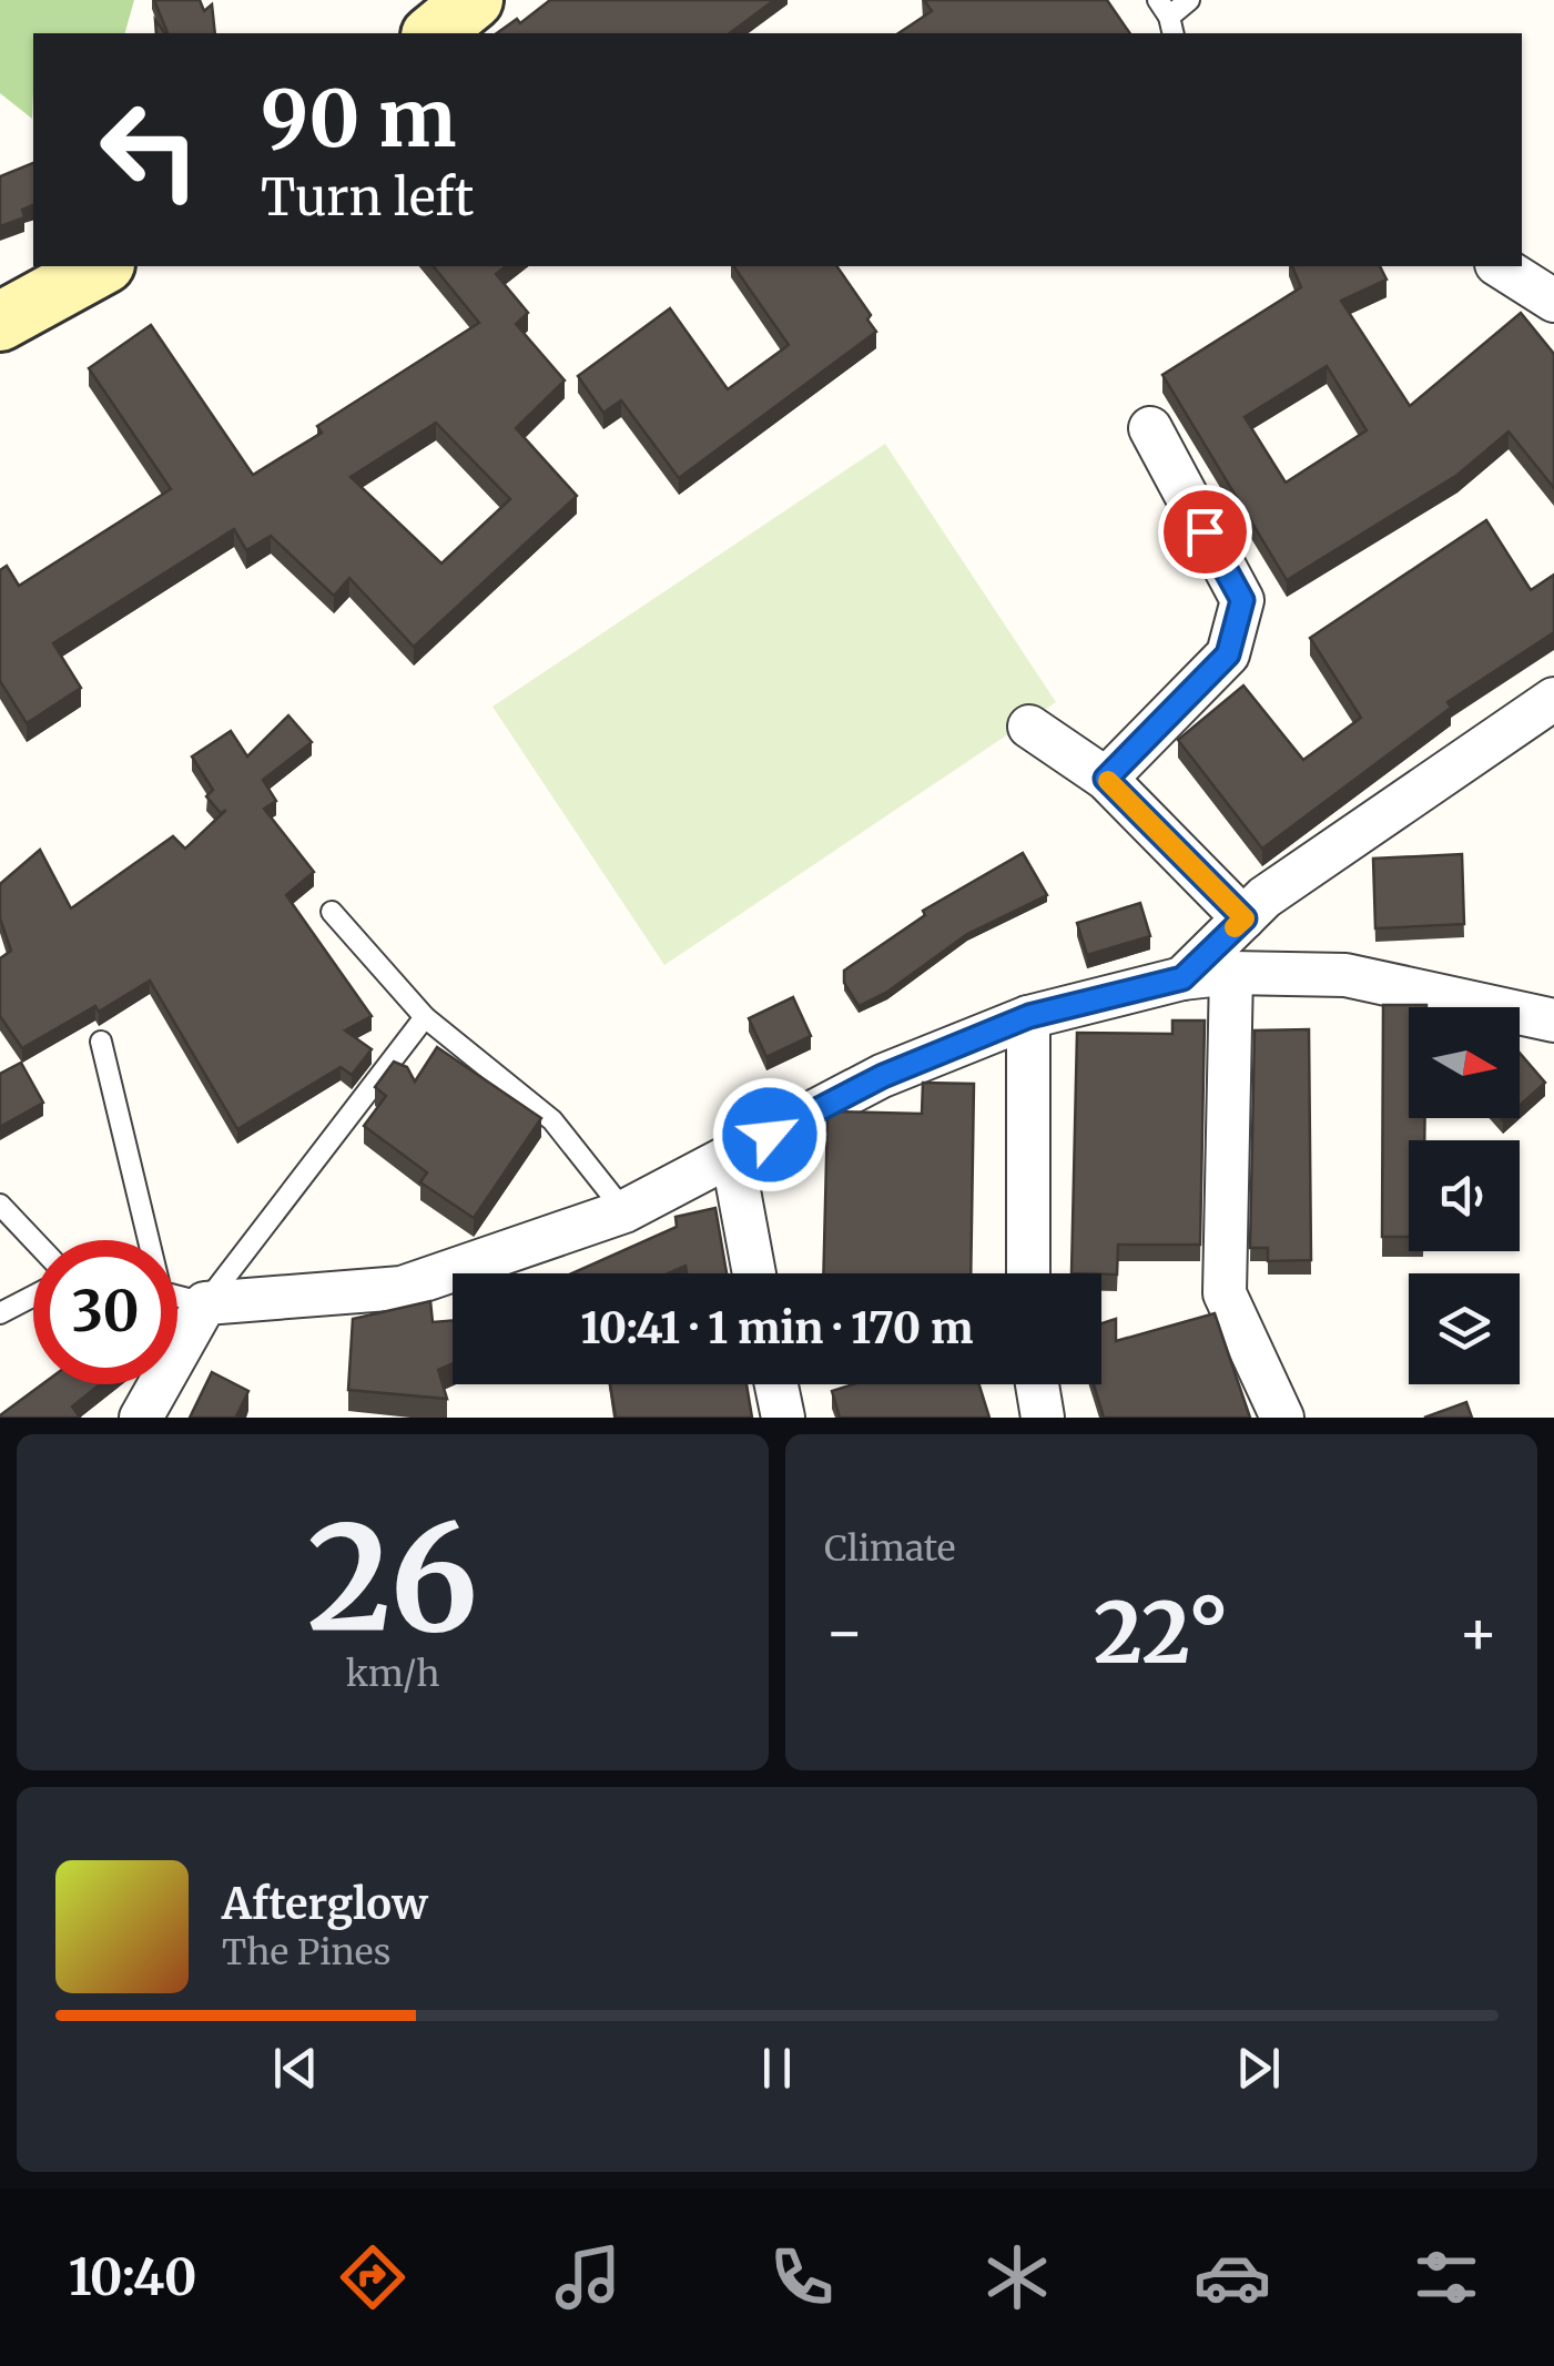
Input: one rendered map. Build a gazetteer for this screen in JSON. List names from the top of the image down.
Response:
{
  "north": "right",
  "page": {
    "turn": ["90 m", "Turn left"],
    "limit": "30",
    "trip": "10:41 · 1 min · 170 m",
    "tile": [
      ["26", "km/h"],
      "Climate"
    ],
    "heat": ["−", "22°", "+"],
    "song": ["Afterglow", "The Pines"],
    "tabs": "10:40"
  }
}
